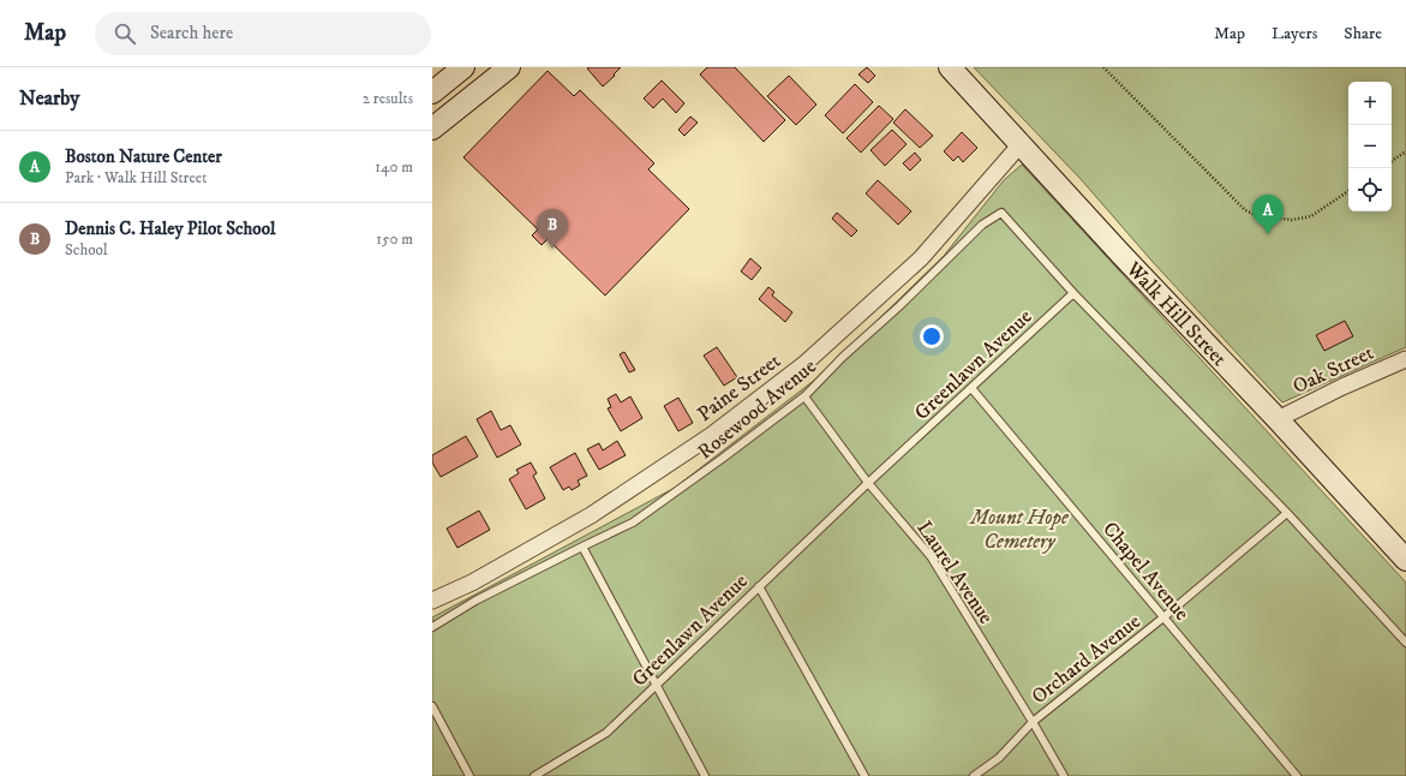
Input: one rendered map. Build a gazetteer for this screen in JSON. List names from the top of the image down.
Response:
{
  "streets": {
    "main road": ["Walk Hill Street"],
    "street": ["Oak Street", "Paine Street"],
    "lane": [
      "Greenlawn Avenue",
      "Rosewood Avenue",
      "Chapel Avenue",
      "Laurel Avenue",
      "Orchard Avenue"
    ]
  },
  "crossings": [
    ["Walk Hill Street", "Oak Street"],
    ["Walk Hill Street", "Paine Street"],
    ["Greenlawn Avenue", "Rosewood Avenue"],
    ["Greenlawn Avenue", "Chapel Avenue"],
    ["Greenlawn Avenue", "Laurel Avenue"],
    ["Rosewood Avenue", "Laurel Avenue"],
    ["Chapel Avenue", "Orchard Avenue"],
    ["Laurel Avenue", "Orchard Avenue"]
  ],
  "parks": ["Mount Hope Cemetery"],
  "page": {
    "header": "Map",
    "search": "Search here",
    "nav": ["Map", "Layers", "Share"],
    "heading": ["Nearby", "2 results"],
    "map_buttons": ["+", "−"],
    "list": [
      {
        "mark": "A",
        "name": "Boston Nature Center",
        "note": "Park · Walk Hill Street",
        "value": "140 m"
      },
      {
        "mark": "B",
        "name": "Dennis C. Haley Pilot School",
        "note": "School",
        "value": "150 m"
      }
    ],
    "pins": ["A", "B"]
  }
}
